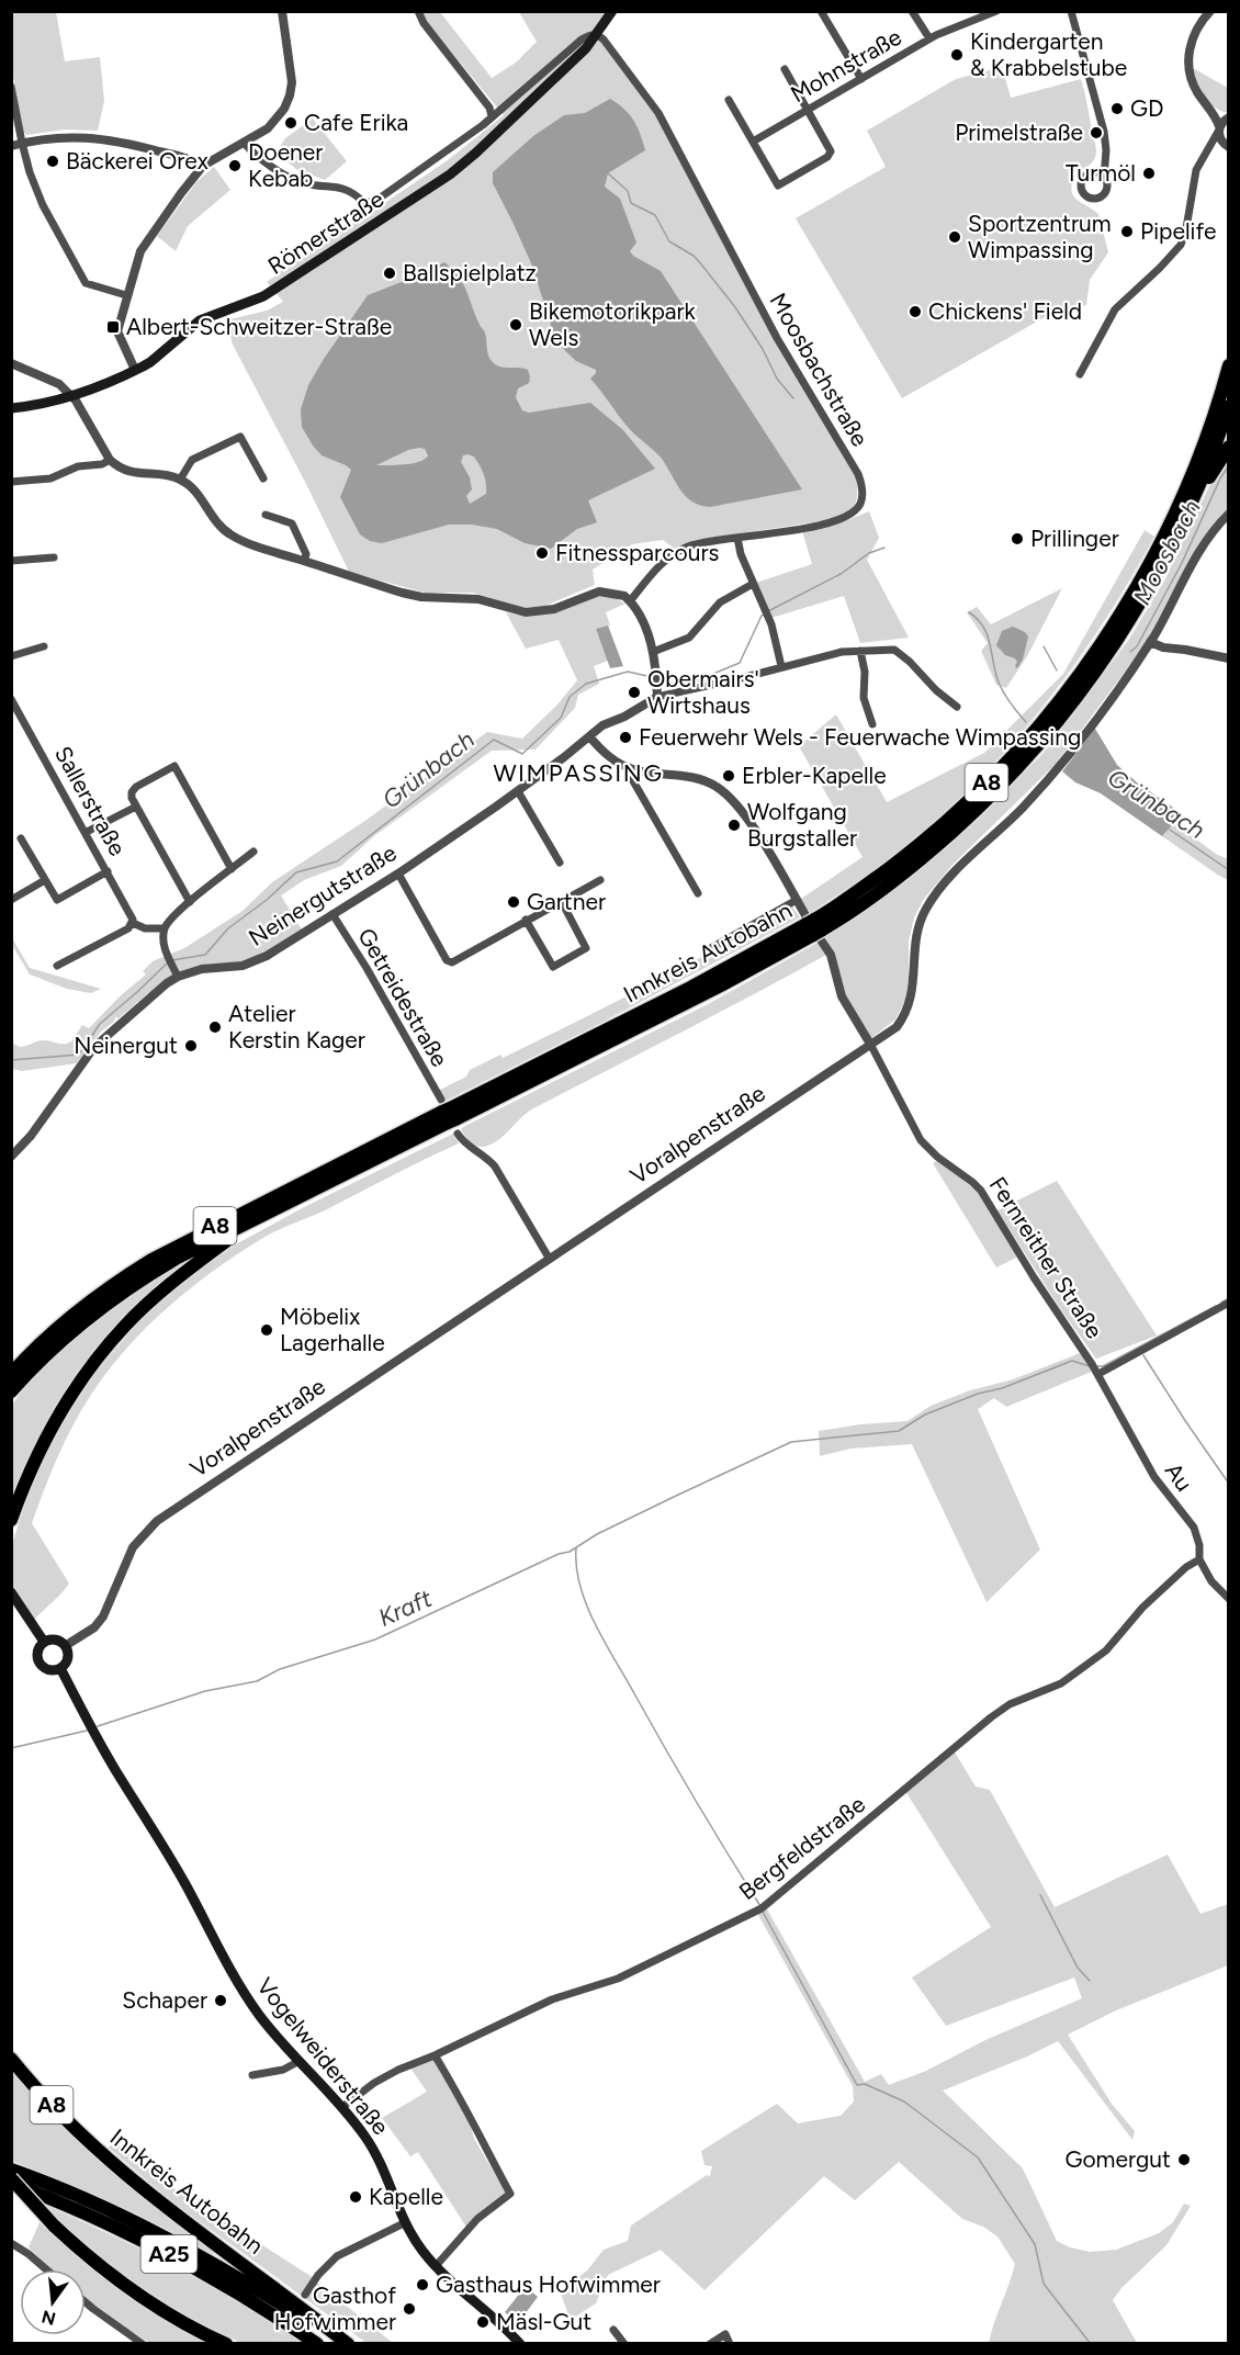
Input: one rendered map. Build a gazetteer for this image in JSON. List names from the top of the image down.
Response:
{
  "streets": {
    "highway": ["A8", "Innkreis Autobahn", "A25"],
    "main road": ["Römerstraße", "Vogelweiderstraße"],
    "street": [
      "Mohnstraße",
      "Moosbachstraße",
      "Sallerstraße",
      "Neinergutstraße",
      "Getreidestraße",
      "Voralpenstraße",
      "Fernreither Straße",
      "Au",
      "Bergfeldstraße"
    ]
  },
  "crossings": [
    ["Römerstraße", "Moosbachstraße"],
    ["Neinergutstraße", "Getreidestraße"],
    ["Neinergutstraße", "Fernreither Straße"],
    ["Innkreis Autobahn", "Getreidestraße"],
    ["Innkreis Autobahn", "Fernreither Straße"],
    ["Voralpenstraße", "Fernreither Straße"],
    ["Voralpenstraße", "Vogelweiderstraße"],
    ["Fernreither Straße", "Au"],
    ["Au", "Bergfeldstraße"],
    ["Bergfeldstraße", "Vogelweiderstraße"]
  ],
  "districts": ["WIMPASSING"],
  "water": ["Moosbach", "Grünbach", "Kraft"],
  "places": {
    "other": [
      "Kindergarten & Krabbelstube",
      "GD",
      "Cafe Erika",
      "Primelstraße",
      "Bäckerei Orex",
      "Doener Kebab",
      "Turmöl",
      "Pipelife",
      "Sportzentrum Wimpassing",
      "Ballspielplatz",
      "Chickens' Field",
      "Bikemotorikpark Wels",
      "Prillinger",
      "Fitnessparcours",
      "Obermairs' Wirtshaus",
      "Feuerwehr Wels - Feuerwache Wimpassing",
      "Erbler-Kapelle",
      "Wolfgang Burgstaller",
      "Gartner",
      "Atelier Kerstin Kager",
      "Neinergut",
      "Möbelix Lagerhalle",
      "Schaper",
      "Gomergut",
      "Kapelle",
      "Gasthaus Hofwimmer",
      "Gasthof Hofwimmer",
      "Mäsl-Gut"
    ],
    "transit": ["Albert-Schweitzer-Straße"]
  },
  "north": "bottom"
}
